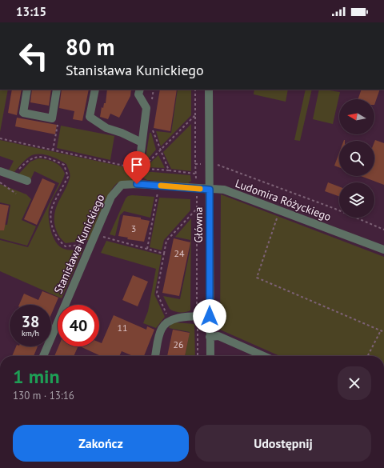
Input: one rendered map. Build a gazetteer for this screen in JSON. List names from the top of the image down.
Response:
{
  "streets": {
    "street": ["Ludomira Różyckiego", "Główna", "Stanisława Kunickiego"]
  },
  "crossings": [
    ["Ludomira Różyckiego", "Główna"],
    ["Ludomira Różyckiego", "Stanisława Kunickiego"],
    ["Główna", "Stanisława Kunickiego"]
  ],
  "house_numbers": [
    "3",
    "24",
    "11",
    "26"
  ],
  "north": "left",
  "page": {
    "status": "13:15",
    "turn": ["80 m", "Stanisława Kunickiego"],
    "speed": "38 km/h",
    "limit": "40",
    "heading": ["1 min", "130 m · 13:16"],
    "buttons": ["Zakończ", "Udostępnij"]
  }
}
